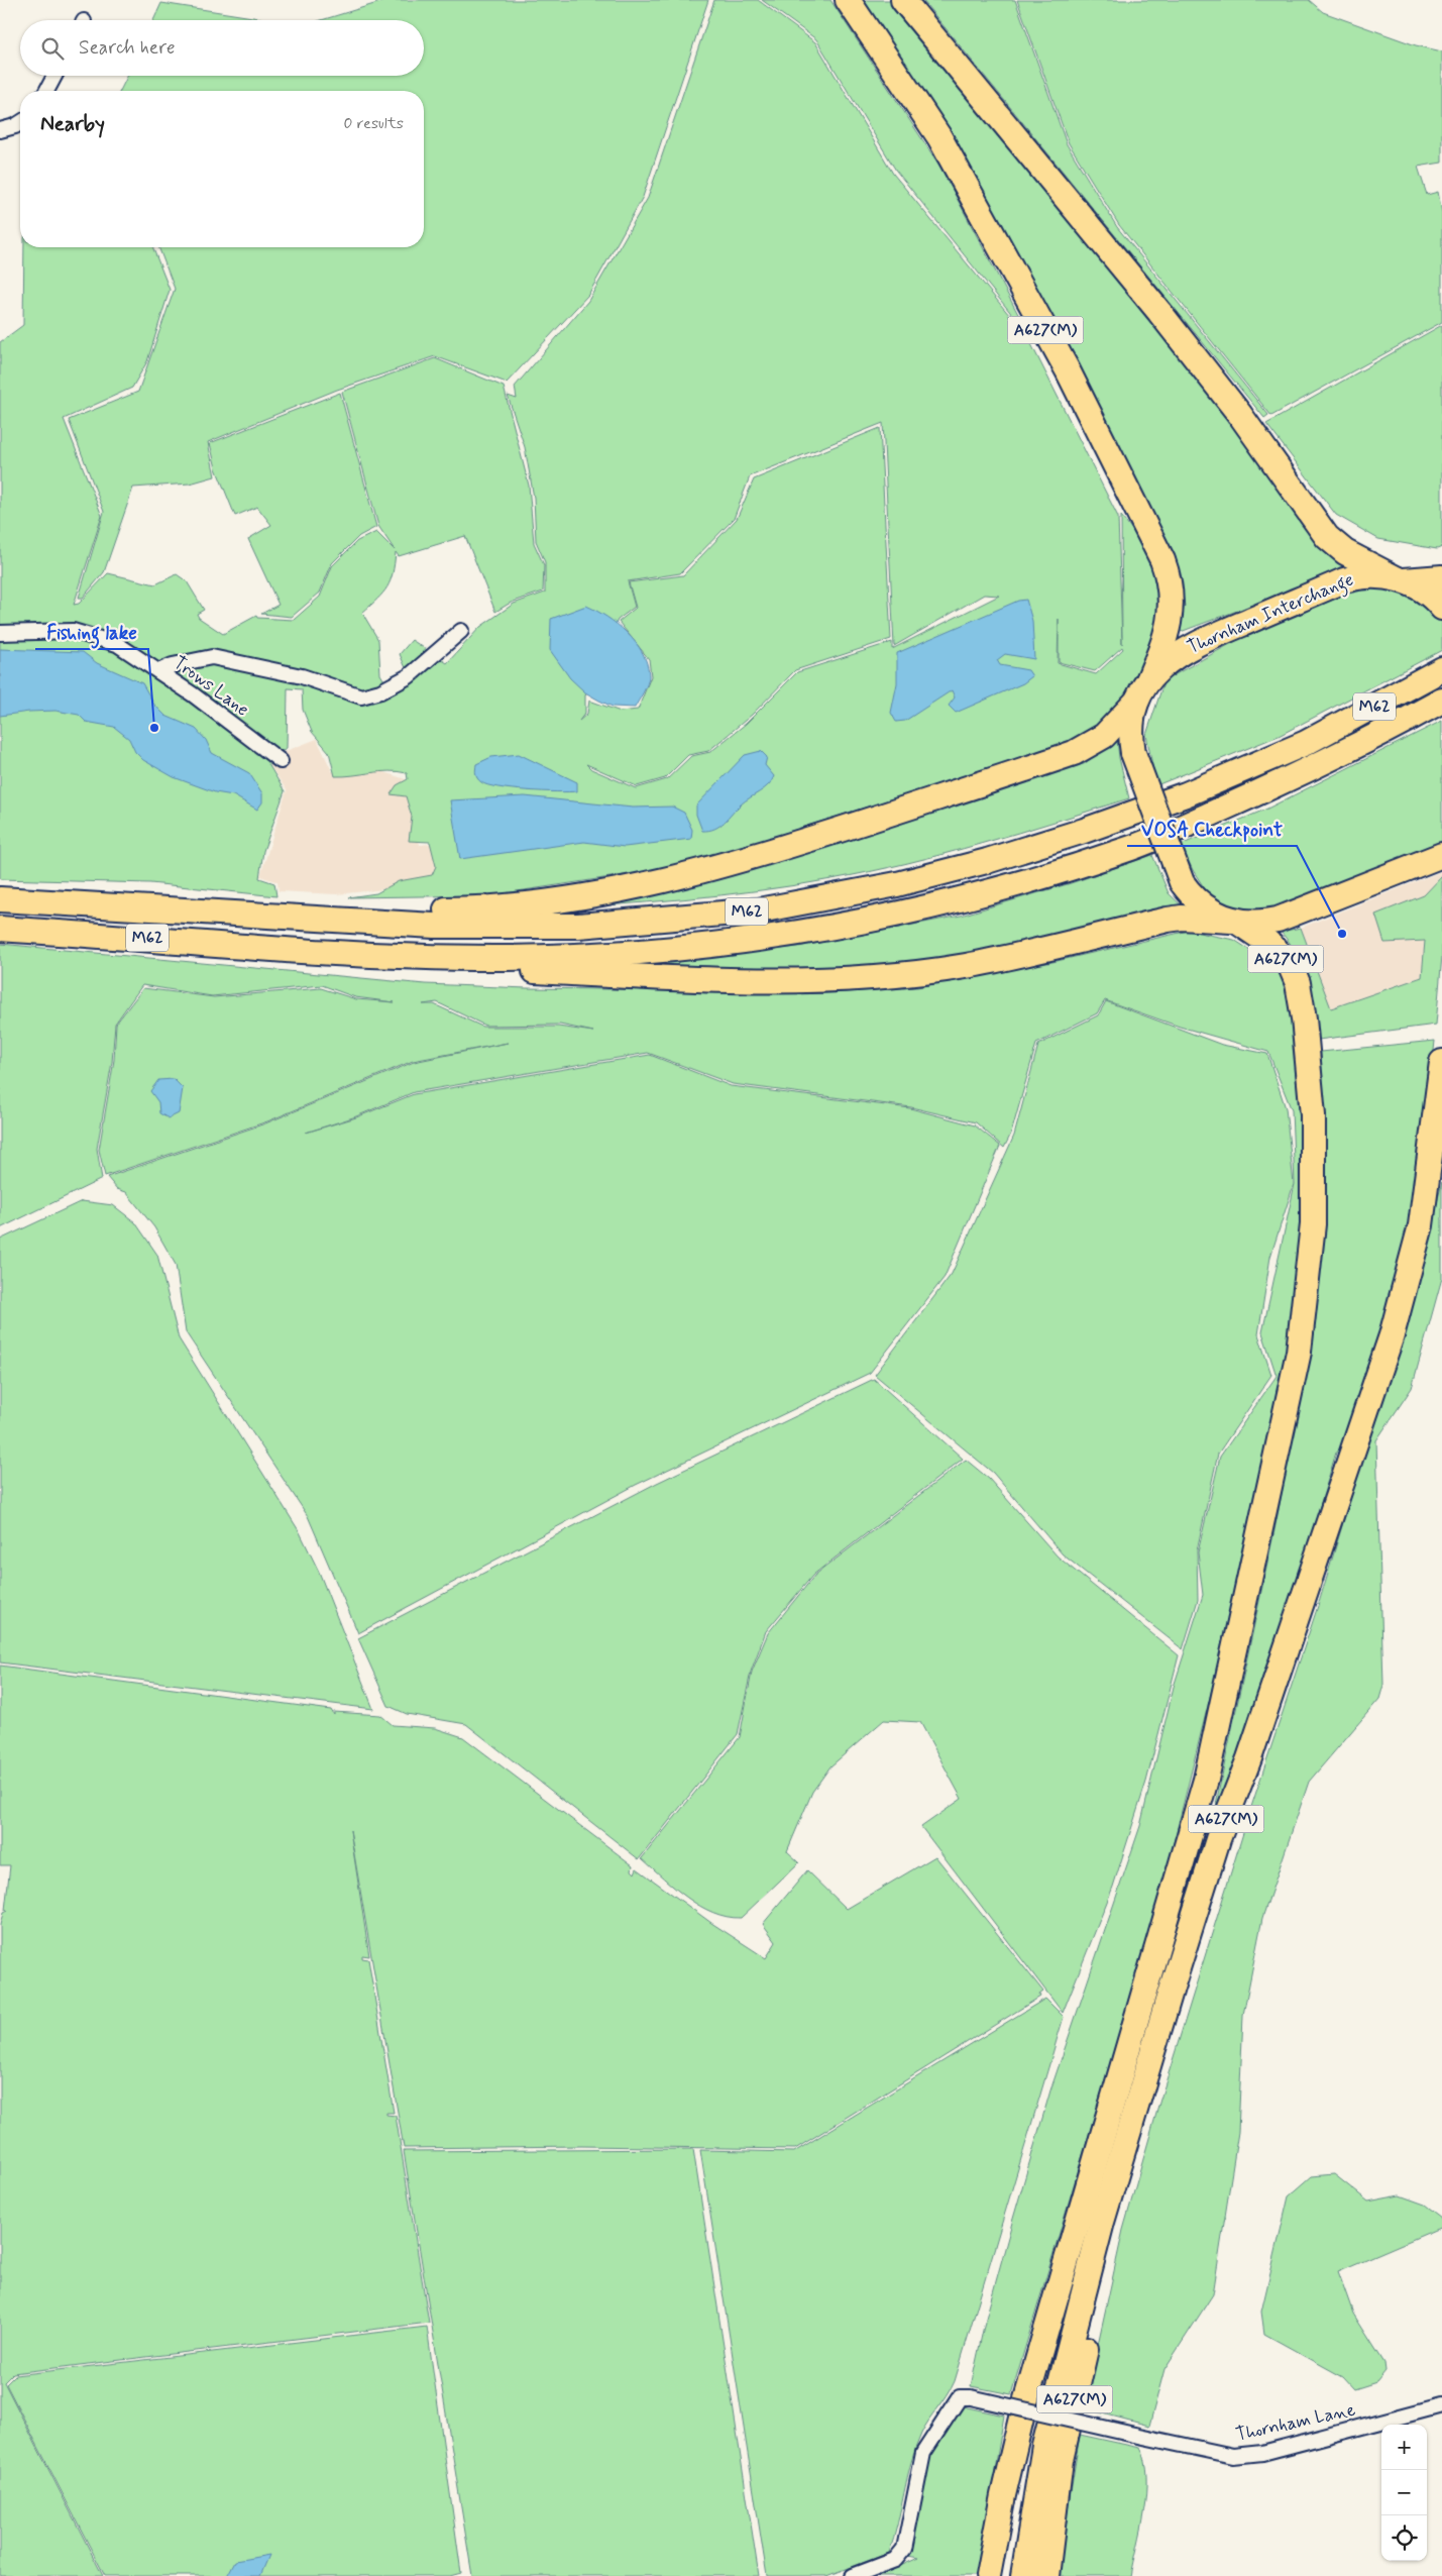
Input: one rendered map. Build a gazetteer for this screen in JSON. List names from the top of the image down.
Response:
{
  "streets": {
    "highway": ["A627(M)", "Thornham Interchange", "M62"],
    "street": ["Trows Lane", "Thornham Lane"]
  },
  "crossings": [
    ["A627(M)", "Thornham Interchange"],
    ["A627(M)", "M62"],
    ["Thornham Interchange", "M62"]
  ],
  "places": ["Fishing lake", "VOSA Checkpoint"],
  "page": {
    "search": "Search here",
    "heading": ["Nearby", "0 results"],
    "map_buttons": ["+", "−"]
  }
}
